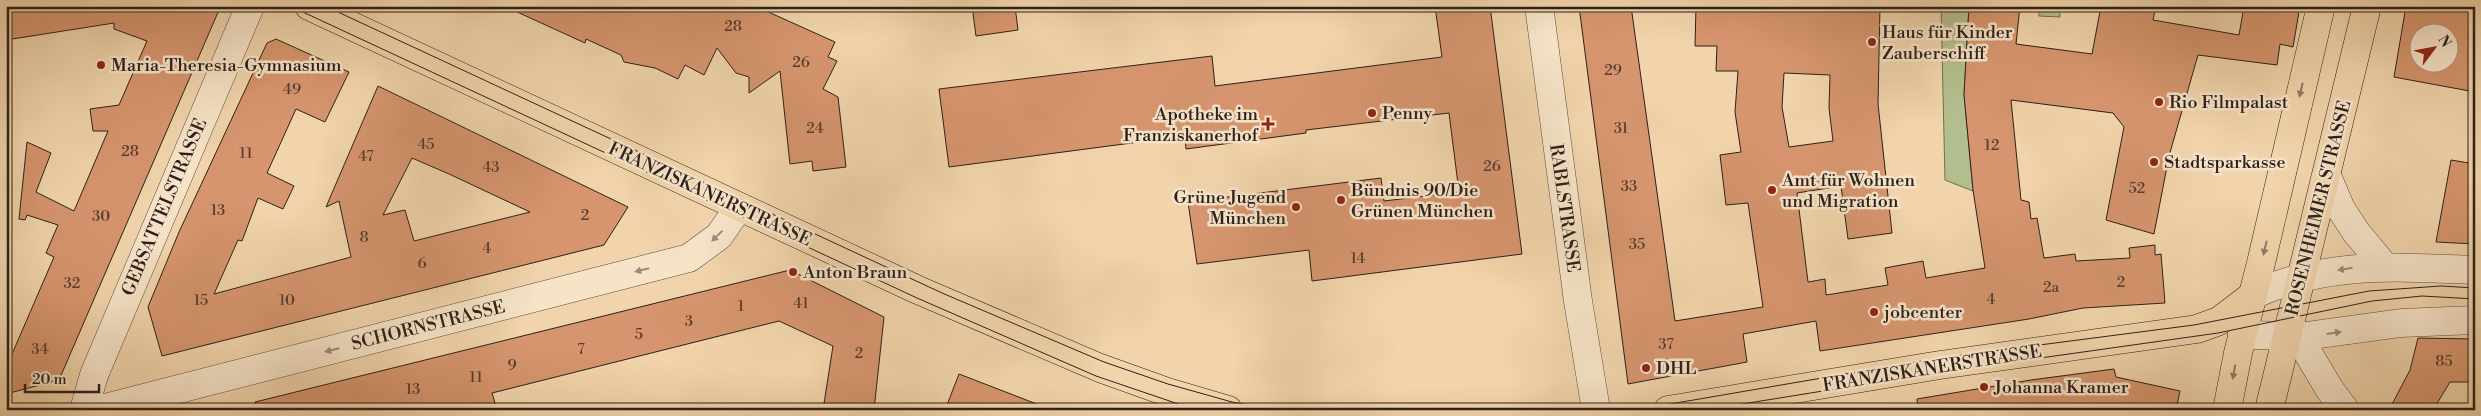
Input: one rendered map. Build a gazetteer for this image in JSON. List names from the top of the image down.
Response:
{
  "streets": {
    "main road": ["FRANZISKANERSTRASSE", "ROSENHEIMER STRASSE"],
    "street": ["GEBSATTELSTRASSE", "RABLSTRASSE", "SCHORNSTRASSE"]
  },
  "crossings": [
    ["FRANZISKANERSTRASSE", "SCHORNSTRASSE"]
  ],
  "one_way": ["SCHORNSTRASSE"],
  "places": {
    "other": [
      "Haus für Kinder Zauberschiff",
      "Maria-Theresia-Gymnasium",
      "Rio Filmpalast",
      "Penny",
      "Stadtsparkasse",
      "Amt für Wohnen und Migration",
      "Bündnis 90/Die Grünen München",
      "Grüne Jugend München",
      "Anton Braun",
      "jobcenter",
      "DHL",
      "Johanna Kramer"
    ],
    "health": ["Apotheke im Franziskanerhof"]
  },
  "house_numbers": [
    "28",
    "26",
    "29",
    "49",
    "24",
    "31",
    "45",
    "12",
    "28",
    "11",
    "47",
    "26",
    "43",
    "33",
    "52",
    "13",
    "2",
    "30",
    "8",
    "35",
    "4",
    "14",
    "6",
    "2",
    "32",
    "2a",
    "4",
    "15",
    "10",
    "41",
    "1",
    "3",
    "5",
    "37",
    "34",
    "7",
    "2",
    "85",
    "9",
    "11",
    "13"
  ],
  "scale_bar": "20 m",
  "north": "top right"
}
